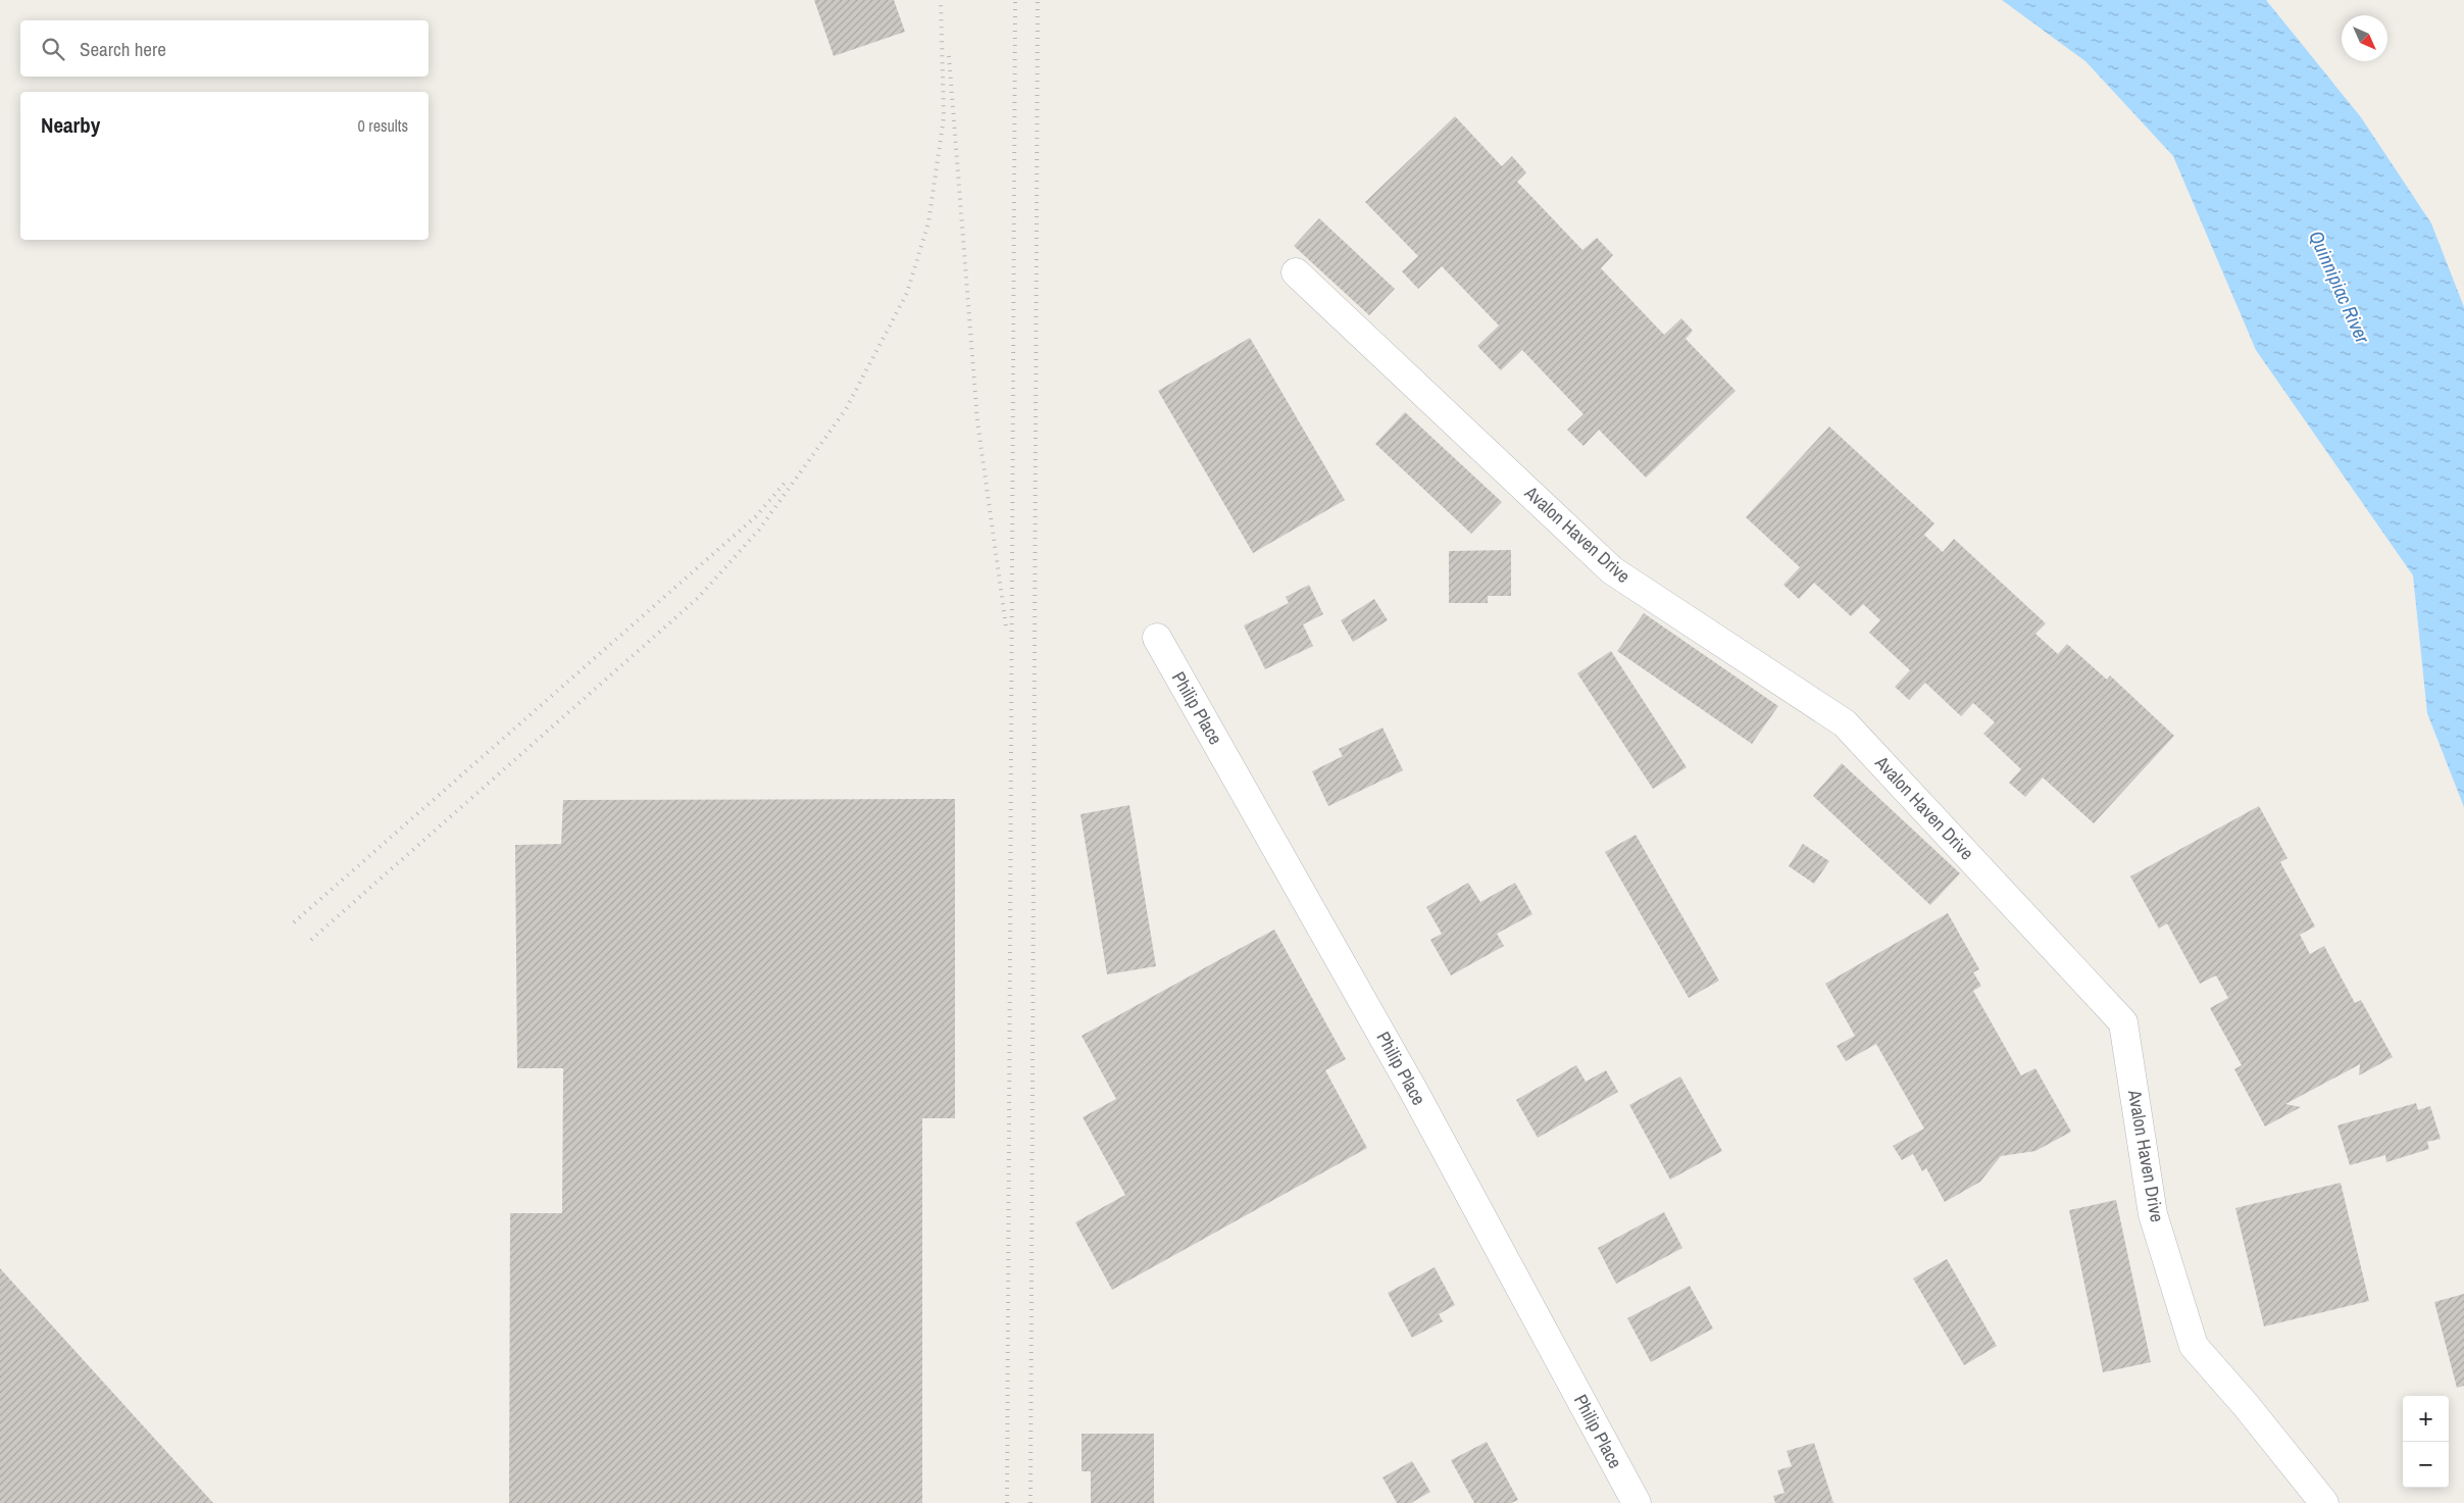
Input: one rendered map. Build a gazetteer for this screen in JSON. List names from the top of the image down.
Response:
{
  "streets": {
    "street": ["Avalon Haven Drive", "Philip Place"]
  },
  "water": ["Quinnipiac River"],
  "north": "bottom right",
  "page": {
    "search": "Search here",
    "heading": ["Nearby", "0 results"],
    "map_buttons": ["+", "−"]
  }
}
